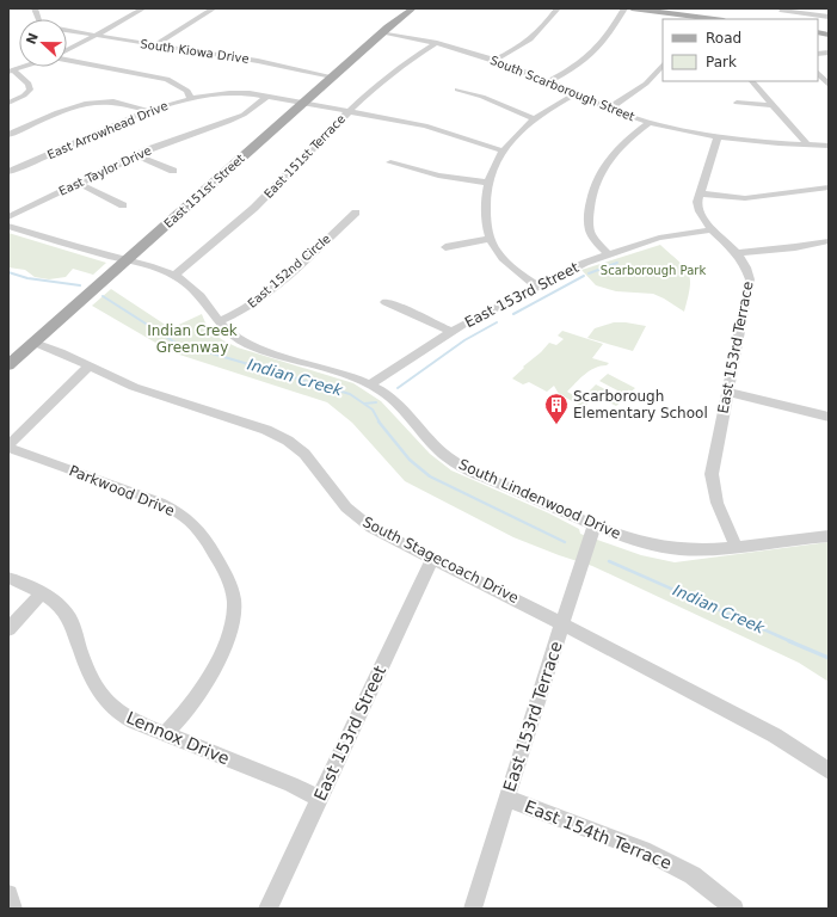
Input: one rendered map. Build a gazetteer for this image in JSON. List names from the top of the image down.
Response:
{
  "streets": {
    "main road": ["East 151st Street"],
    "street": [
      "South Kiowa Drive",
      "South Scarborough Street",
      "East Arrowhead Drive",
      "East 151st Terrace",
      "East Taylor Drive",
      "East 152nd Circle",
      "East 153rd Street",
      "East 153rd Terrace",
      "Parkwood Drive",
      "South Lindenwood Drive",
      "South Stagecoach Drive",
      "Lennox Drive",
      "East 154th Terrace"
    ]
  },
  "crossings": [
    ["South Kiowa Drive", "East 151st Street"],
    ["South Scarborough Street", "East 151st Terrace"],
    ["South Scarborough Street", "East 151st Street"],
    ["South Scarborough Street", "East 153rd Terrace"],
    ["East Arrowhead Drive", "East 151st Terrace"],
    ["East Arrowhead Drive", "East Taylor Drive"],
    ["East Arrowhead Drive", "East 151st Street"],
    ["East 151st Terrace", "South Lindenwood Drive"],
    ["East 151st Street", "South Lindenwood Drive"],
    ["East 151st Street", "South Stagecoach Drive"],
    ["East 152nd Circle", "South Lindenwood Drive"],
    ["East 153rd Street", "East 153rd Terrace"],
    ["East 153rd Street", "South Lindenwood Drive"],
    ["East 153rd Street", "South Stagecoach Drive"],
    ["East 153rd Street", "Lennox Drive"],
    ["East 153rd Terrace", "South Lindenwood Drive"],
    ["East 153rd Terrace", "South Stagecoach Drive"],
    ["East 153rd Terrace", "East 154th Terrace"],
    ["Parkwood Drive", "Lennox Drive"]
  ],
  "water": ["Indian Creek"],
  "parks": ["Scarborough Park", "Indian Creek Greenway"],
  "places": {
    "building": ["Scarborough Elementary School"]
  },
  "legend": ["Road", "Park"],
  "north": "left"
}
